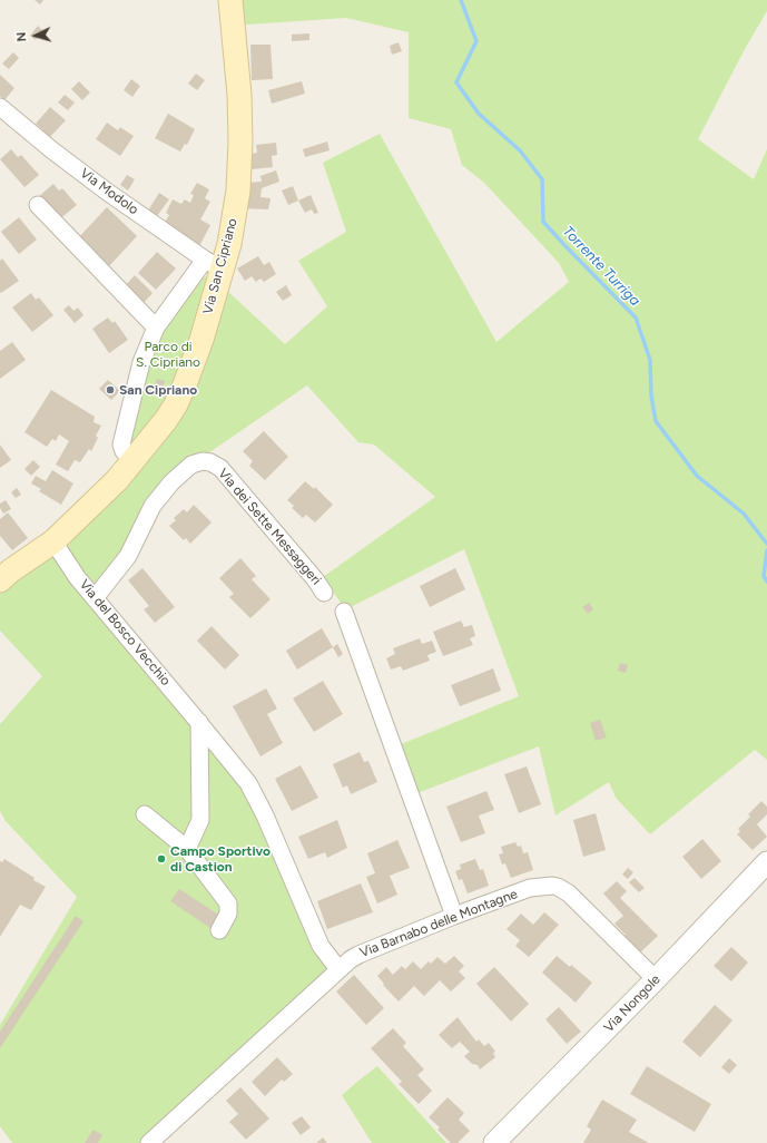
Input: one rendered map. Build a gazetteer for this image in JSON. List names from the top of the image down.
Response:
{
  "streets": {
    "main road": ["Via San Cipriano"],
    "street": [
      "Via Modolo",
      "Via dei Sette Messaggeri",
      "Via del Bosco Vecchio",
      "Via Barnabo delle Montagne",
      "Via Nongole"
    ]
  },
  "crossings": [
    ["Via Modolo", "Via San Cipriano"],
    ["Via San Cipriano", "Via del Bosco Vecchio"],
    ["Via dei Sette Messaggeri", "Via del Bosco Vecchio"],
    ["Via del Bosco Vecchio", "Via Barnabo delle Montagne"],
    ["Via Barnabo delle Montagne", "Via Nongole"]
  ],
  "water": ["Torrente Turriga"],
  "parks": ["Parco di S. Cipriano"],
  "places": ["San Cipriano", "Campo Sportivo di Castion"],
  "north": "left"
}
